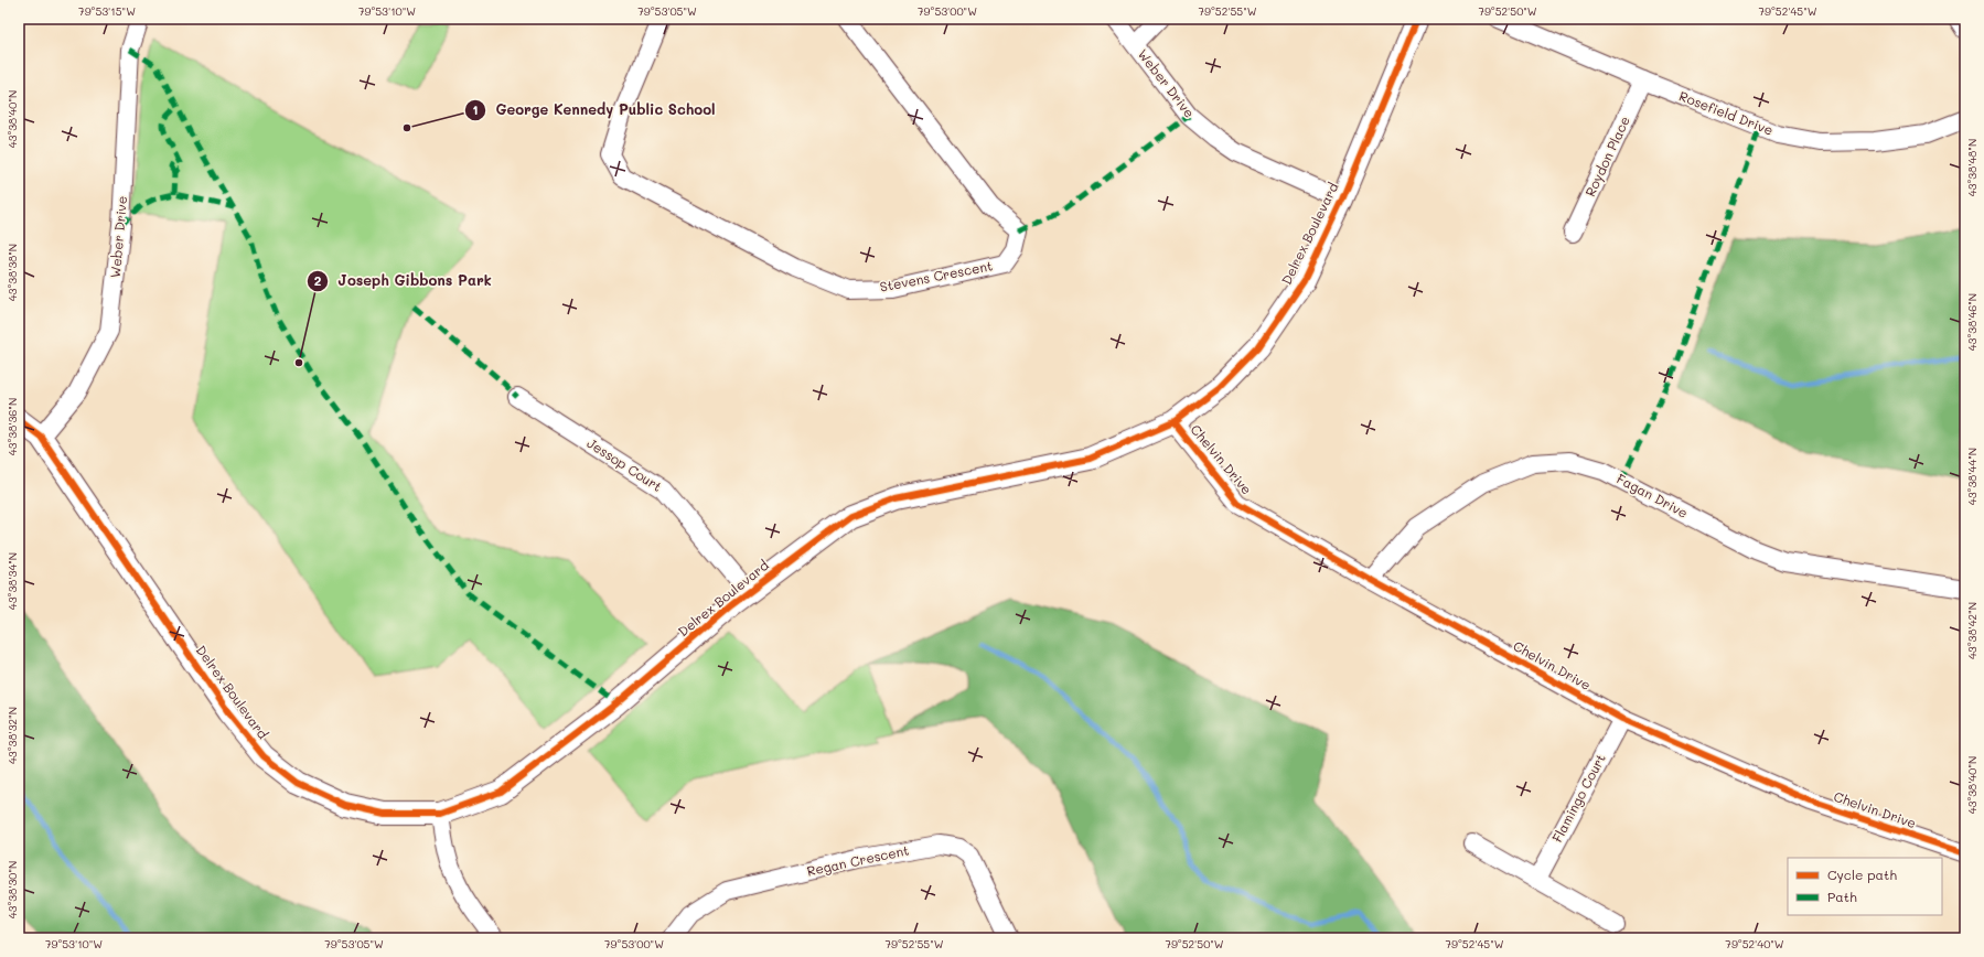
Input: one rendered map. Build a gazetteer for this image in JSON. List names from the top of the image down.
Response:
{
  "streets": {
    "street": [
      "Weber Drive",
      "Rosefield Drive",
      "Roydon Place",
      "Delrex Boulevard",
      "Stevens Crescent",
      "Chelvin Drive",
      "Jessop Court",
      "Fagan Drive",
      "Flamingo Court",
      "Regan Crescent"
    ]
  },
  "crossings": [
    ["Weber Drive", "Delrex Boulevard"],
    ["Rosefield Drive", "Roydon Place"],
    ["Delrex Boulevard", "Chelvin Drive"],
    ["Delrex Boulevard", "Jessop Court"],
    ["Chelvin Drive", "Fagan Drive"],
    ["Chelvin Drive", "Flamingo Court"]
  ],
  "places": ["George Kennedy Public School", "Joseph Gibbons Park"],
  "legend": ["Cycle path", "Path"],
  "coordinates": [
    "79°53'15\"W",
    "79°53'10\"W",
    "79°53'05\"W",
    "79°53'00\"W",
    "79°52'55\"W",
    "79°52'50\"W",
    "79°52'45\"W",
    "43°38'40\"N",
    "43°38'48\"N",
    "43°38'38\"N",
    "43°38'46\"N",
    "43°38'36\"N",
    "43°38'44\"N",
    "43°38'34\"N",
    "43°38'42\"N",
    "43°38'32\"N",
    "43°38'30\"N",
    "79°52'40\"W"
  ]
}
